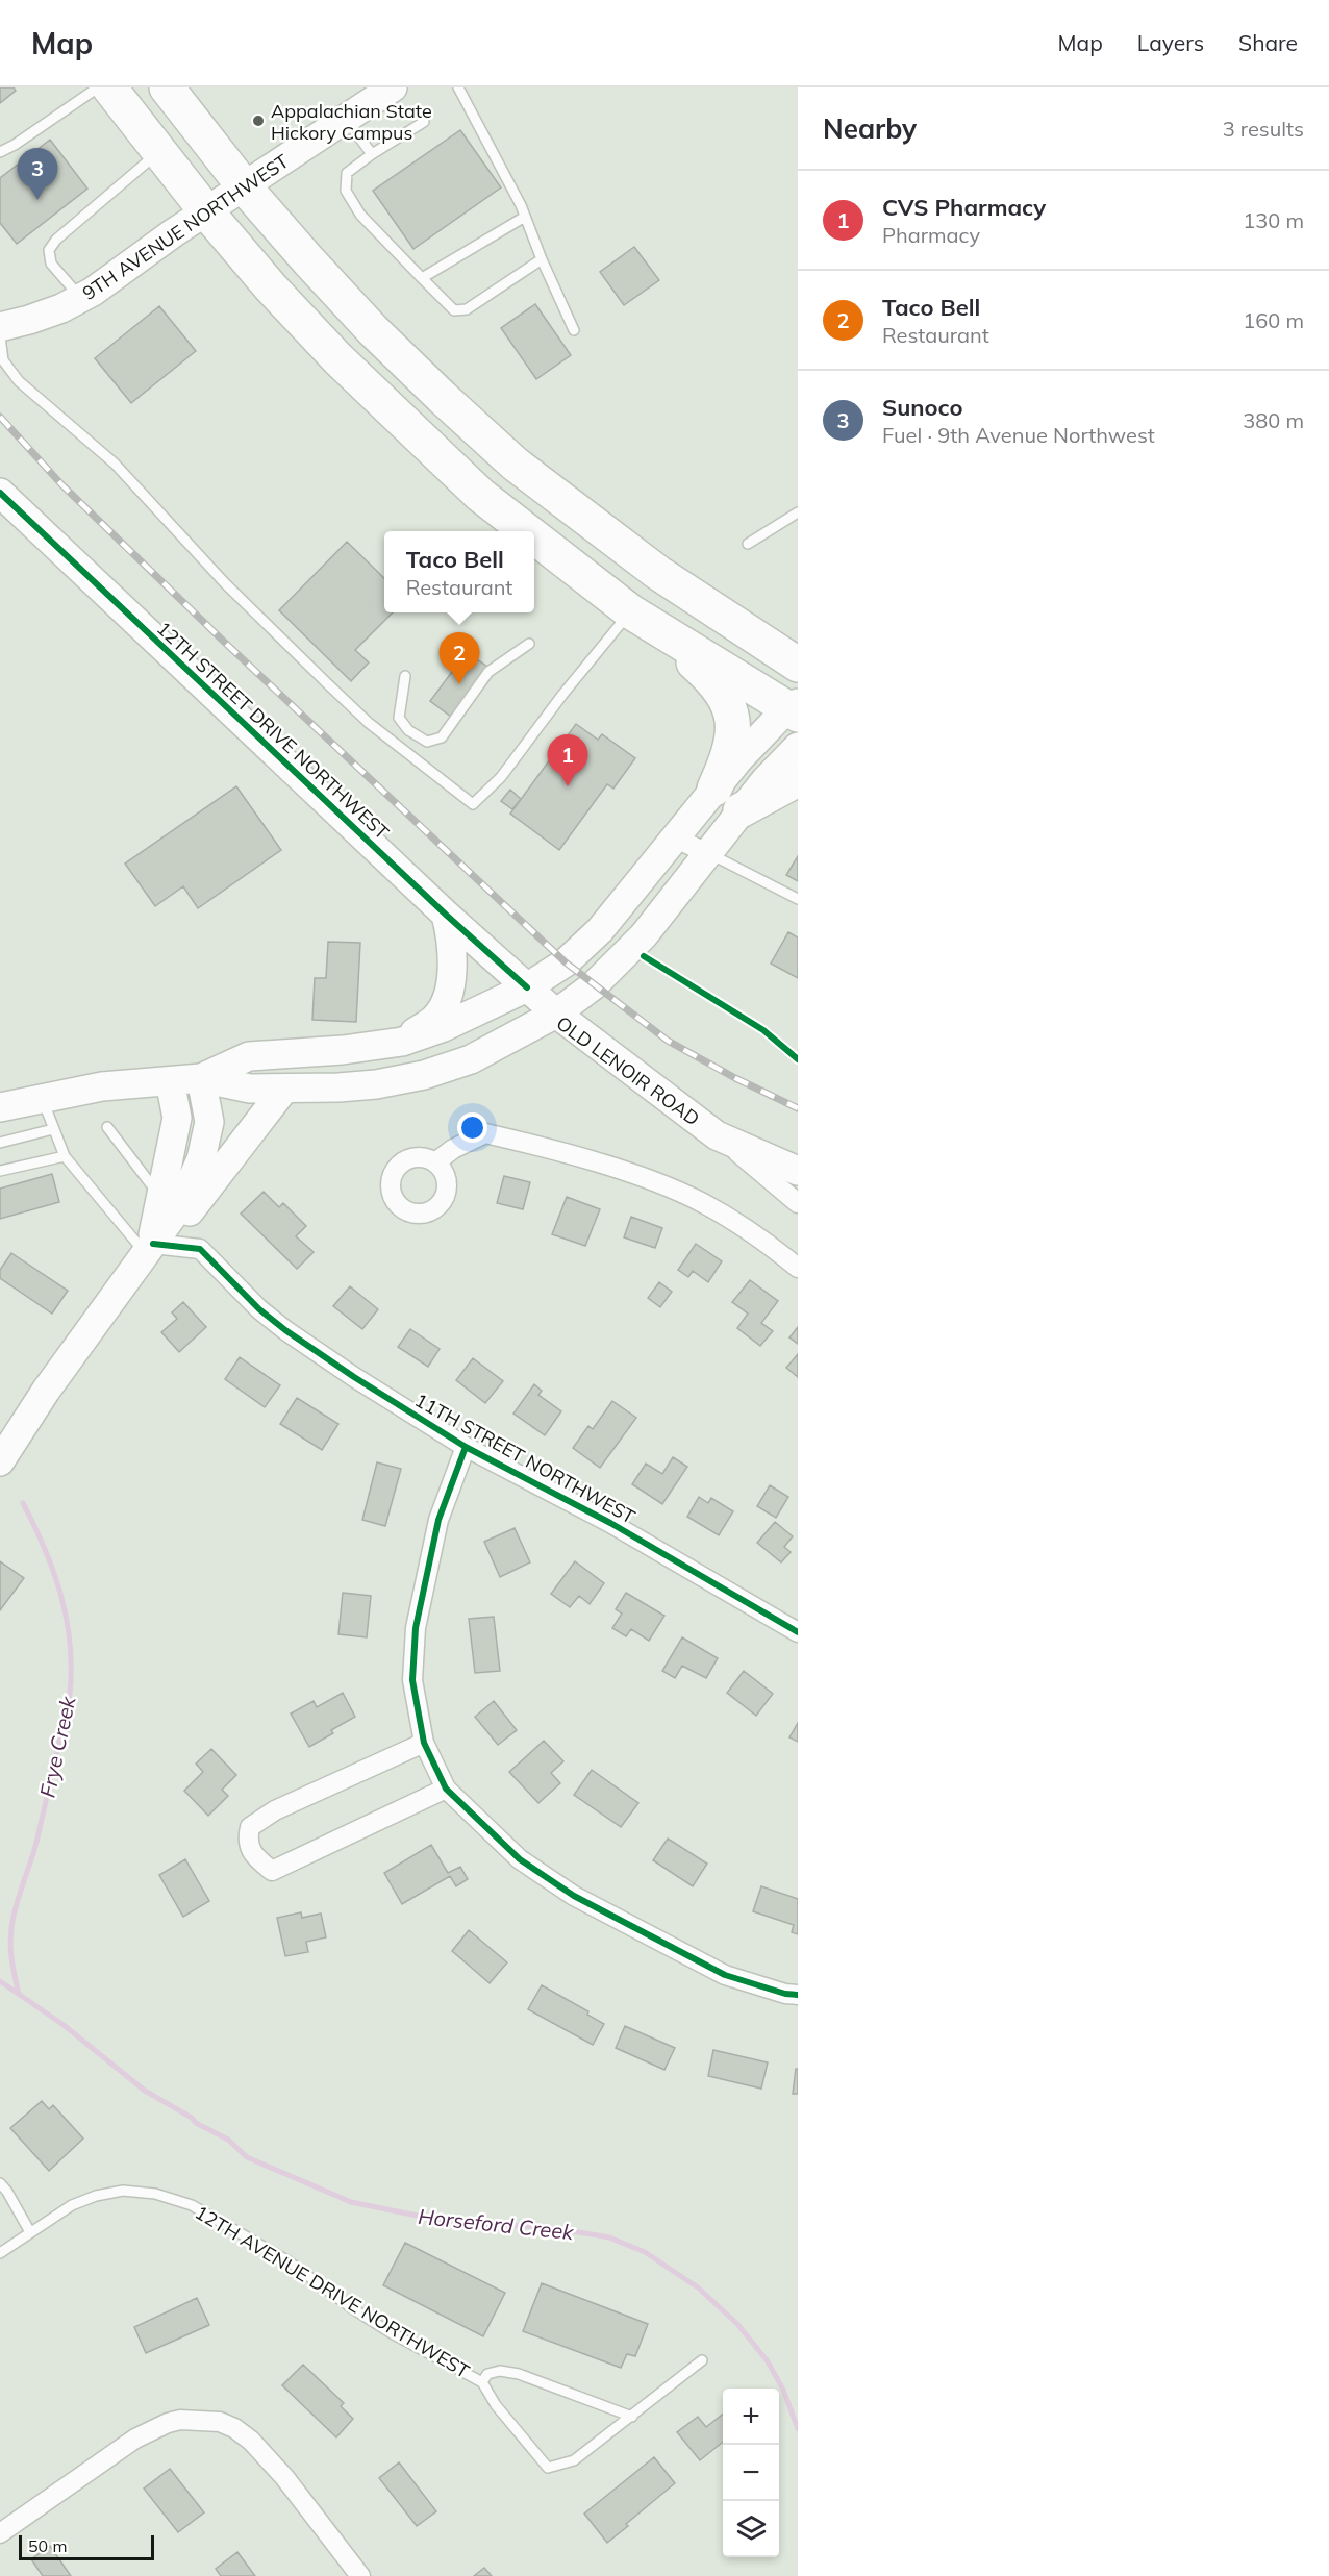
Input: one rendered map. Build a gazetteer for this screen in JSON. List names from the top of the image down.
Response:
{
  "streets": {
    "main road": ["9TH AVENUE NORTHWEST", "12TH STREET DRIVE NORTHWEST", "OLD LENOIR ROAD"],
    "street": ["11TH STREET NORTHWEST"],
    "lane": ["12TH AVENUE DRIVE NORTHWEST"]
  },
  "crossings": [
    ["12TH STREET DRIVE NORTHWEST", "OLD LENOIR ROAD"]
  ],
  "water": ["Frye Creek", "Horseford Creek"],
  "places": ["Appalachian State Hickory Campus"],
  "scale_bar": "50 m",
  "page": {
    "header": "Map",
    "nav": ["Map", "Layers", "Share"],
    "heading": ["Nearby", "3 results"],
    "pins": ["3", "2", "1"],
    "list": [
      {
        "mark": "1",
        "name": "CVS Pharmacy",
        "note": "Pharmacy",
        "value": "130 m"
      },
      {
        "mark": "2",
        "name": "Taco Bell",
        "note": "Restaurant",
        "value": "160 m"
      },
      {
        "mark": "3",
        "name": "Sunoco",
        "note": "Fuel · 9th Avenue Northwest",
        "value": "380 m"
      }
    ],
    "popup": ["Taco Bell", "Restaurant"],
    "map_buttons": ["+", "−"],
    "scale": "50 m"
  }
}
